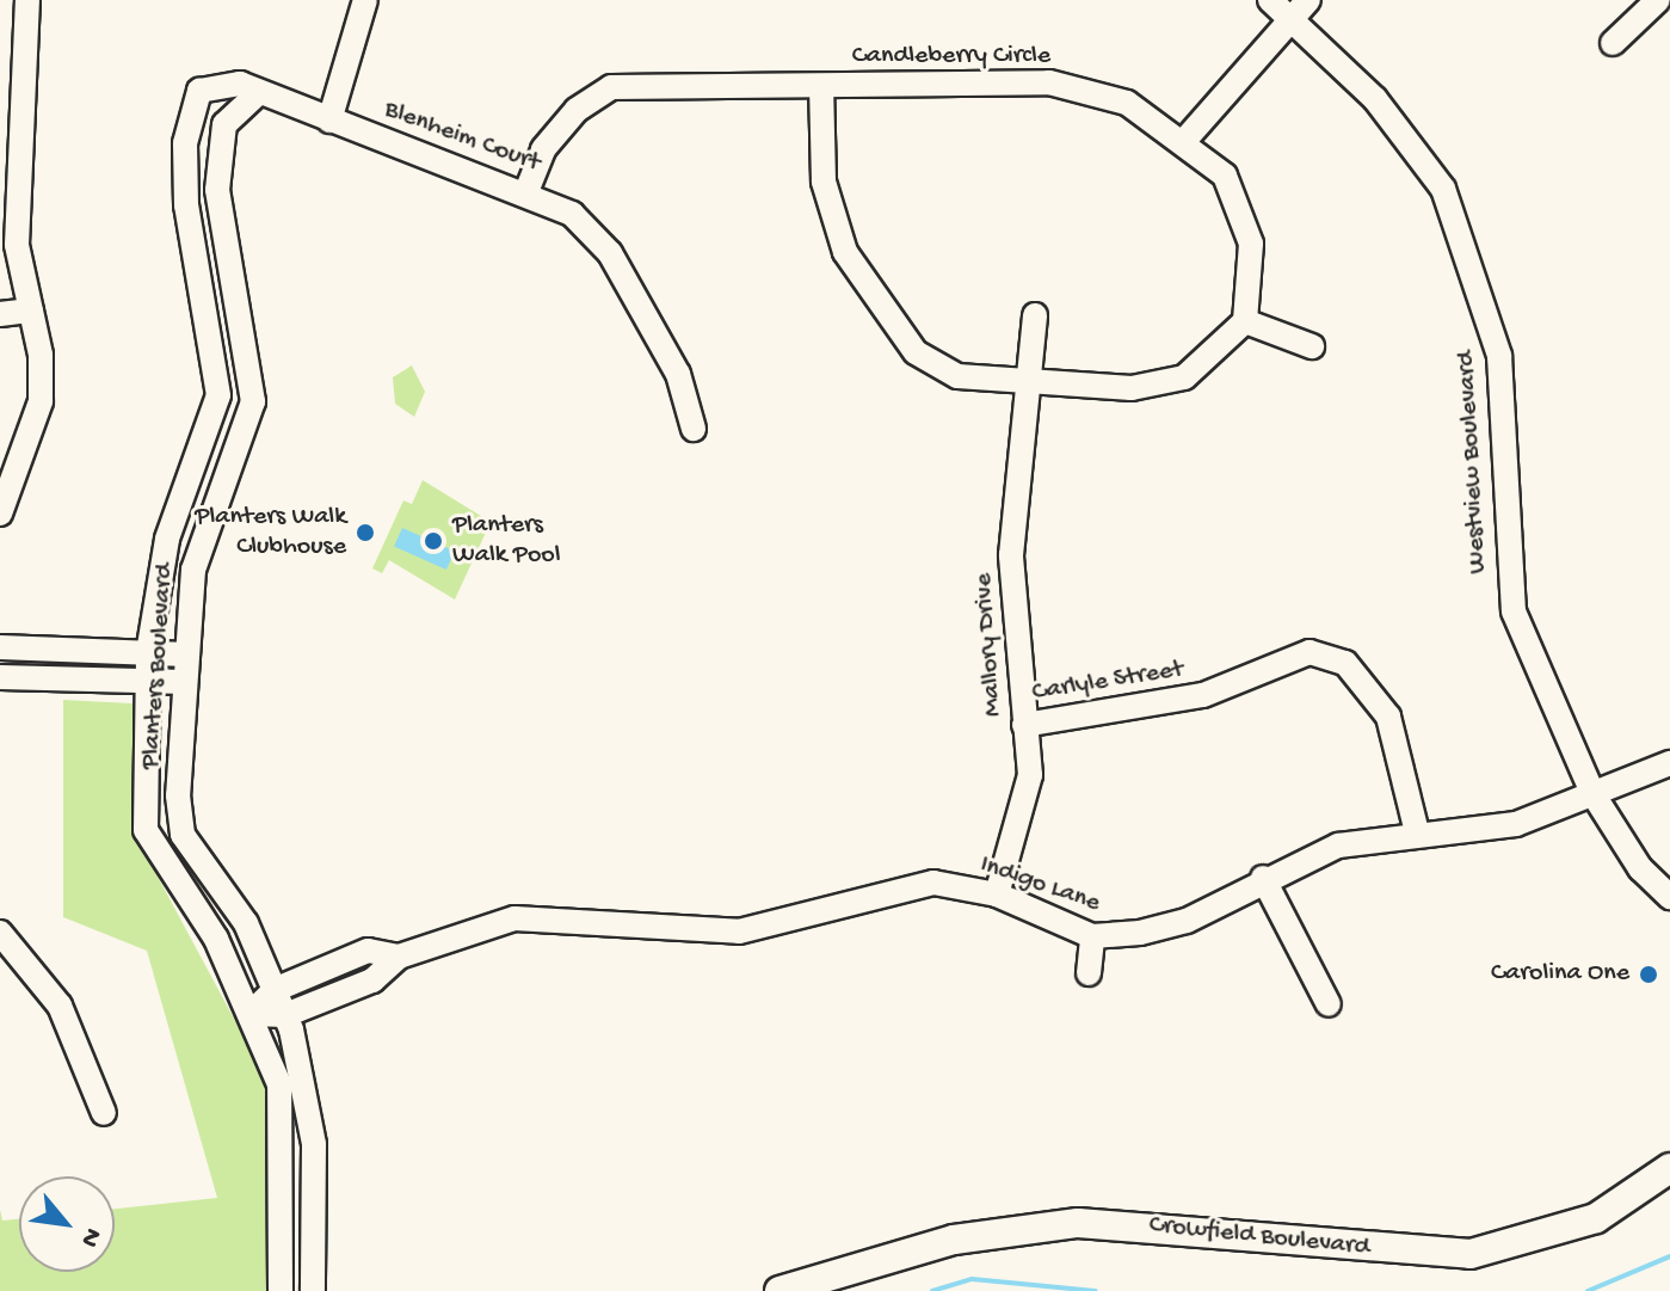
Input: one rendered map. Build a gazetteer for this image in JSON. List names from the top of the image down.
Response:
{
  "streets": {
    "main road": ["Crowfield Boulevard"],
    "street": [
      "Candleberry Circle",
      "Blenheim Court",
      "Westview Boulevard",
      "Mallory Drive",
      "Planters Boulevard",
      "Carlyle Street",
      "Indigo Lane"
    ]
  },
  "crossings": [
    ["Candleberry Circle", "Blenheim Court"],
    ["Candleberry Circle", "Mallory Drive"],
    ["Blenheim Court", "Planters Boulevard"],
    ["Westview Boulevard", "Indigo Lane"],
    ["Mallory Drive", "Carlyle Street"],
    ["Mallory Drive", "Indigo Lane"],
    ["Planters Boulevard", "Indigo Lane"],
    ["Carlyle Street", "Indigo Lane"]
  ],
  "places": ["Planters Walk Clubhouse", "Planters Walk Pool", "Carolina One"],
  "north": "bottom right"
}
